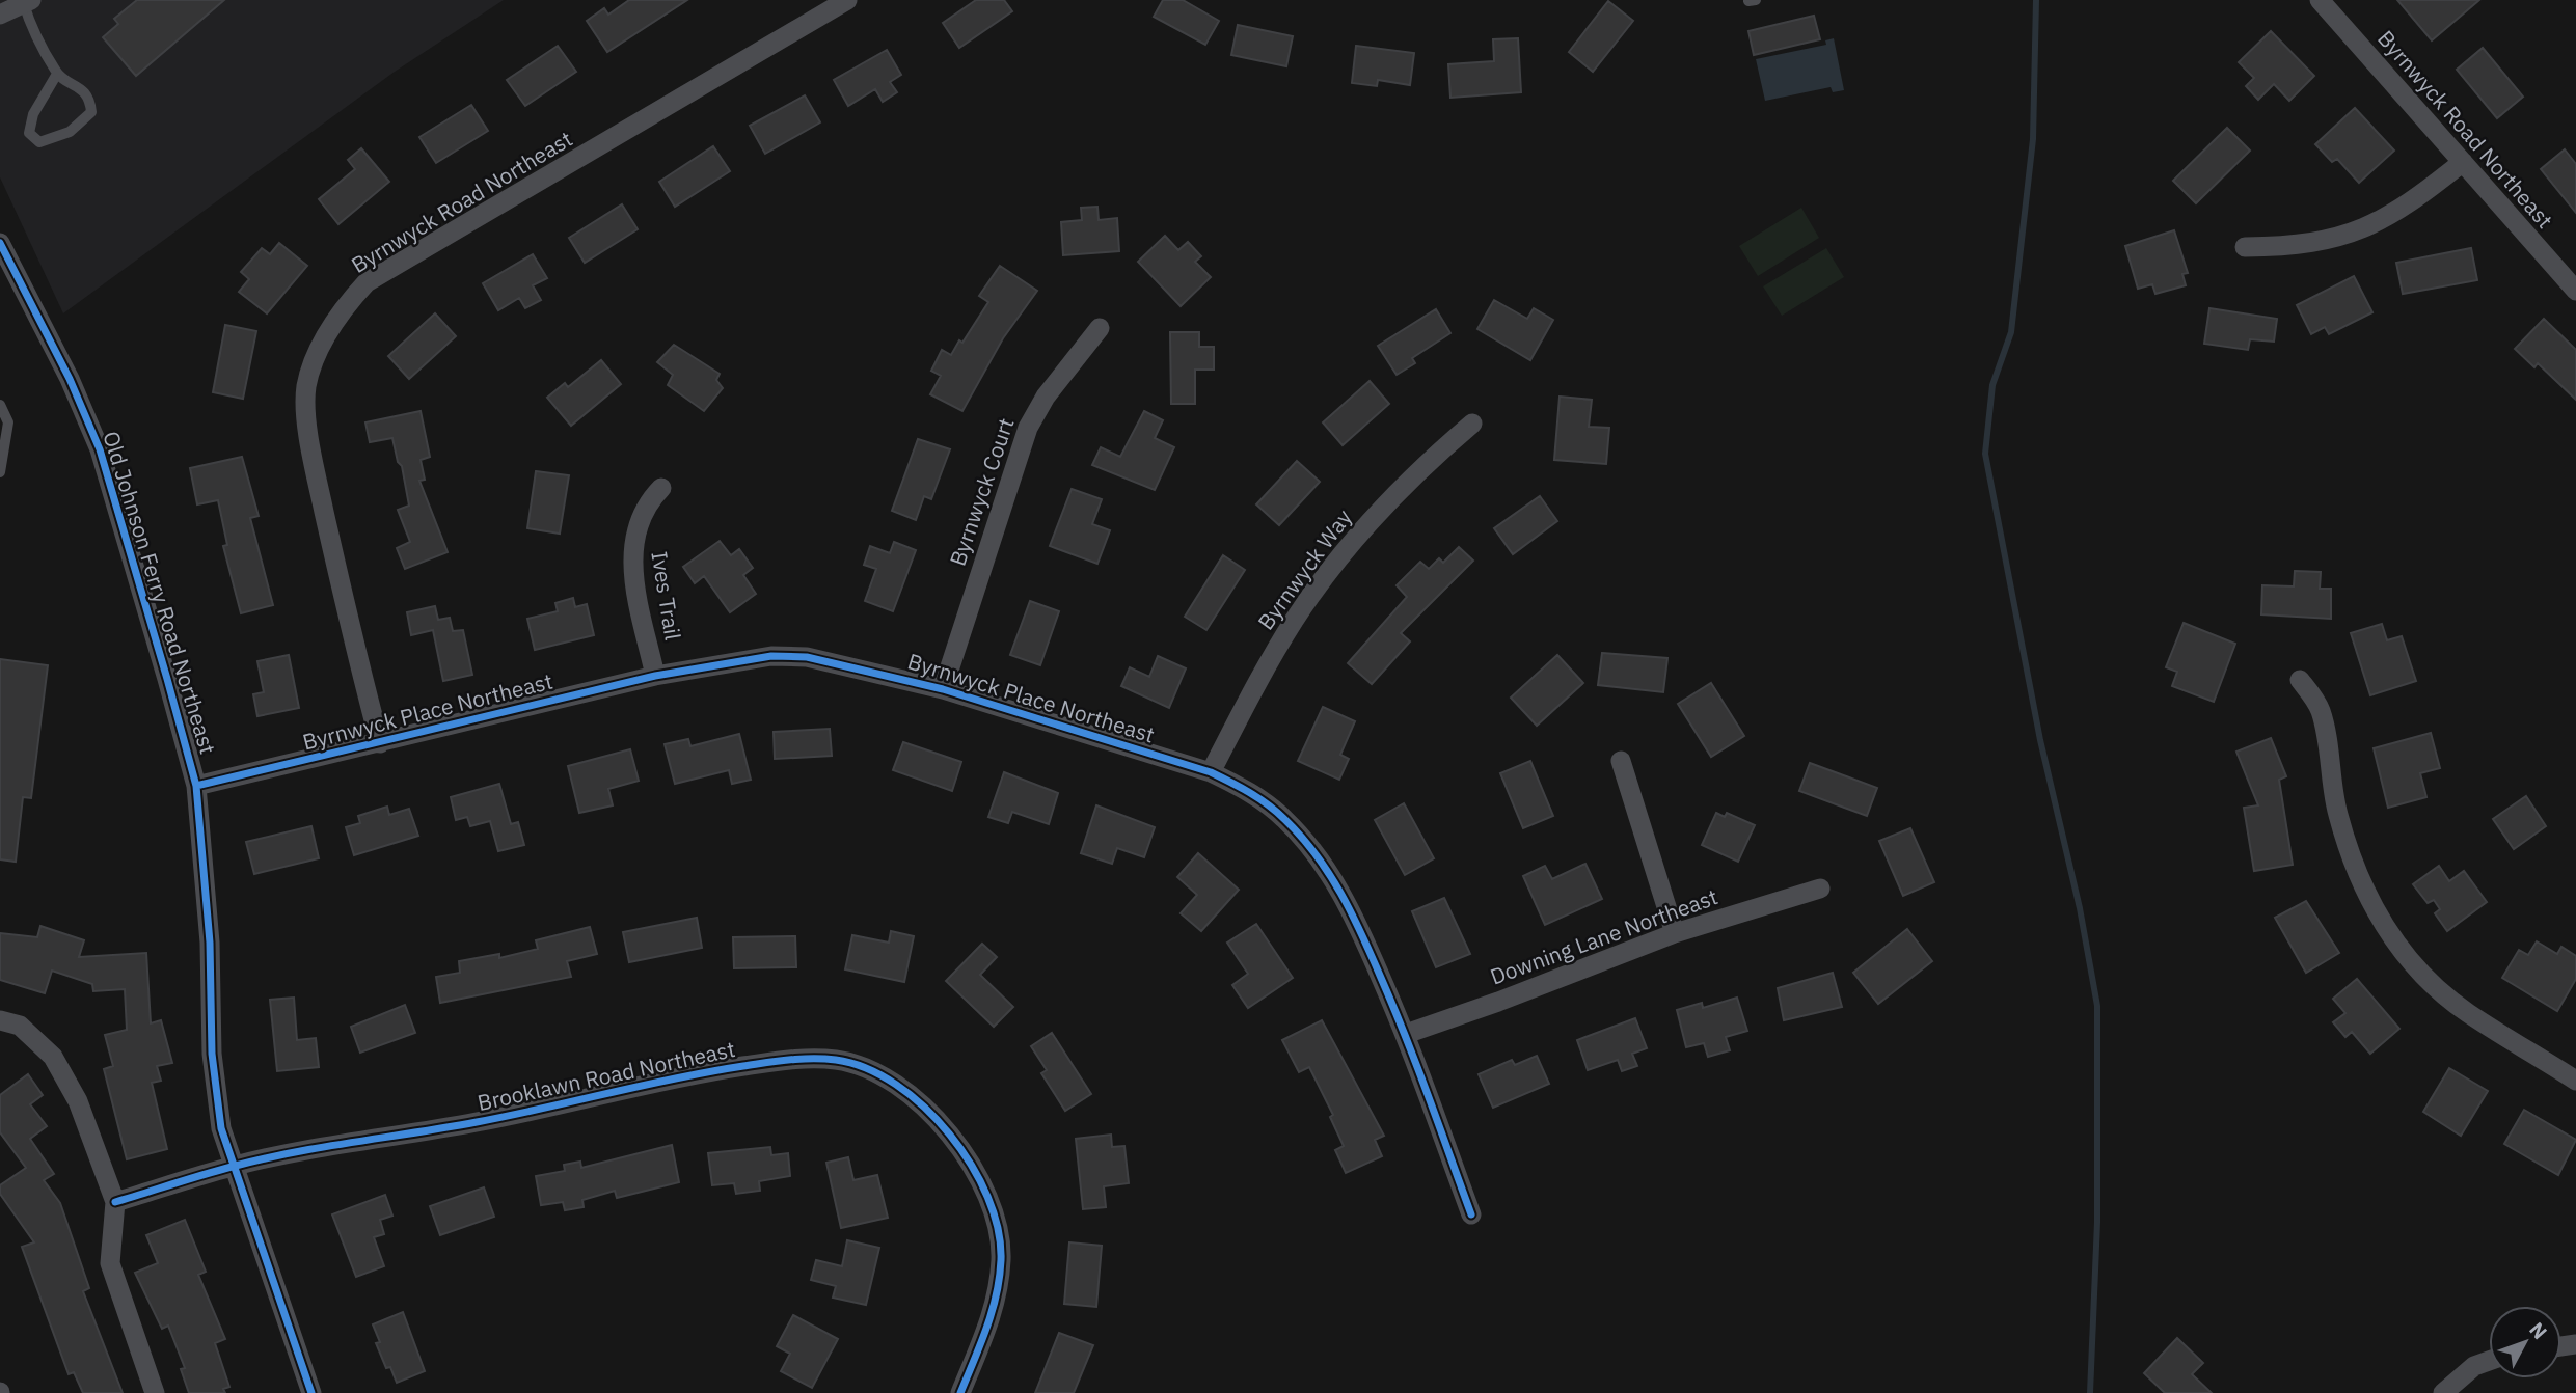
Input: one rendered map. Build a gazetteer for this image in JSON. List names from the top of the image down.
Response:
{
  "streets": {
    "street": [
      "Byrnwyck Road Northeast",
      "Byrnwyck Court",
      "Byrnwyck Way",
      "Old Johnson Ferry Road Northeast",
      "Ives Trail",
      "Byrnwyck Place Northeast",
      "Downing Lane Northeast",
      "Brooklawn Road Northeast"
    ]
  },
  "crossings": [
    ["Byrnwyck Road Northeast", "Byrnwyck Place Northeast"],
    ["Byrnwyck Court", "Byrnwyck Place Northeast"],
    ["Byrnwyck Way", "Byrnwyck Place Northeast"],
    ["Old Johnson Ferry Road Northeast", "Byrnwyck Place Northeast"],
    ["Old Johnson Ferry Road Northeast", "Brooklawn Road Northeast"],
    ["Ives Trail", "Byrnwyck Place Northeast"],
    ["Byrnwyck Place Northeast", "Downing Lane Northeast"]
  ],
  "north": "top right"
}
